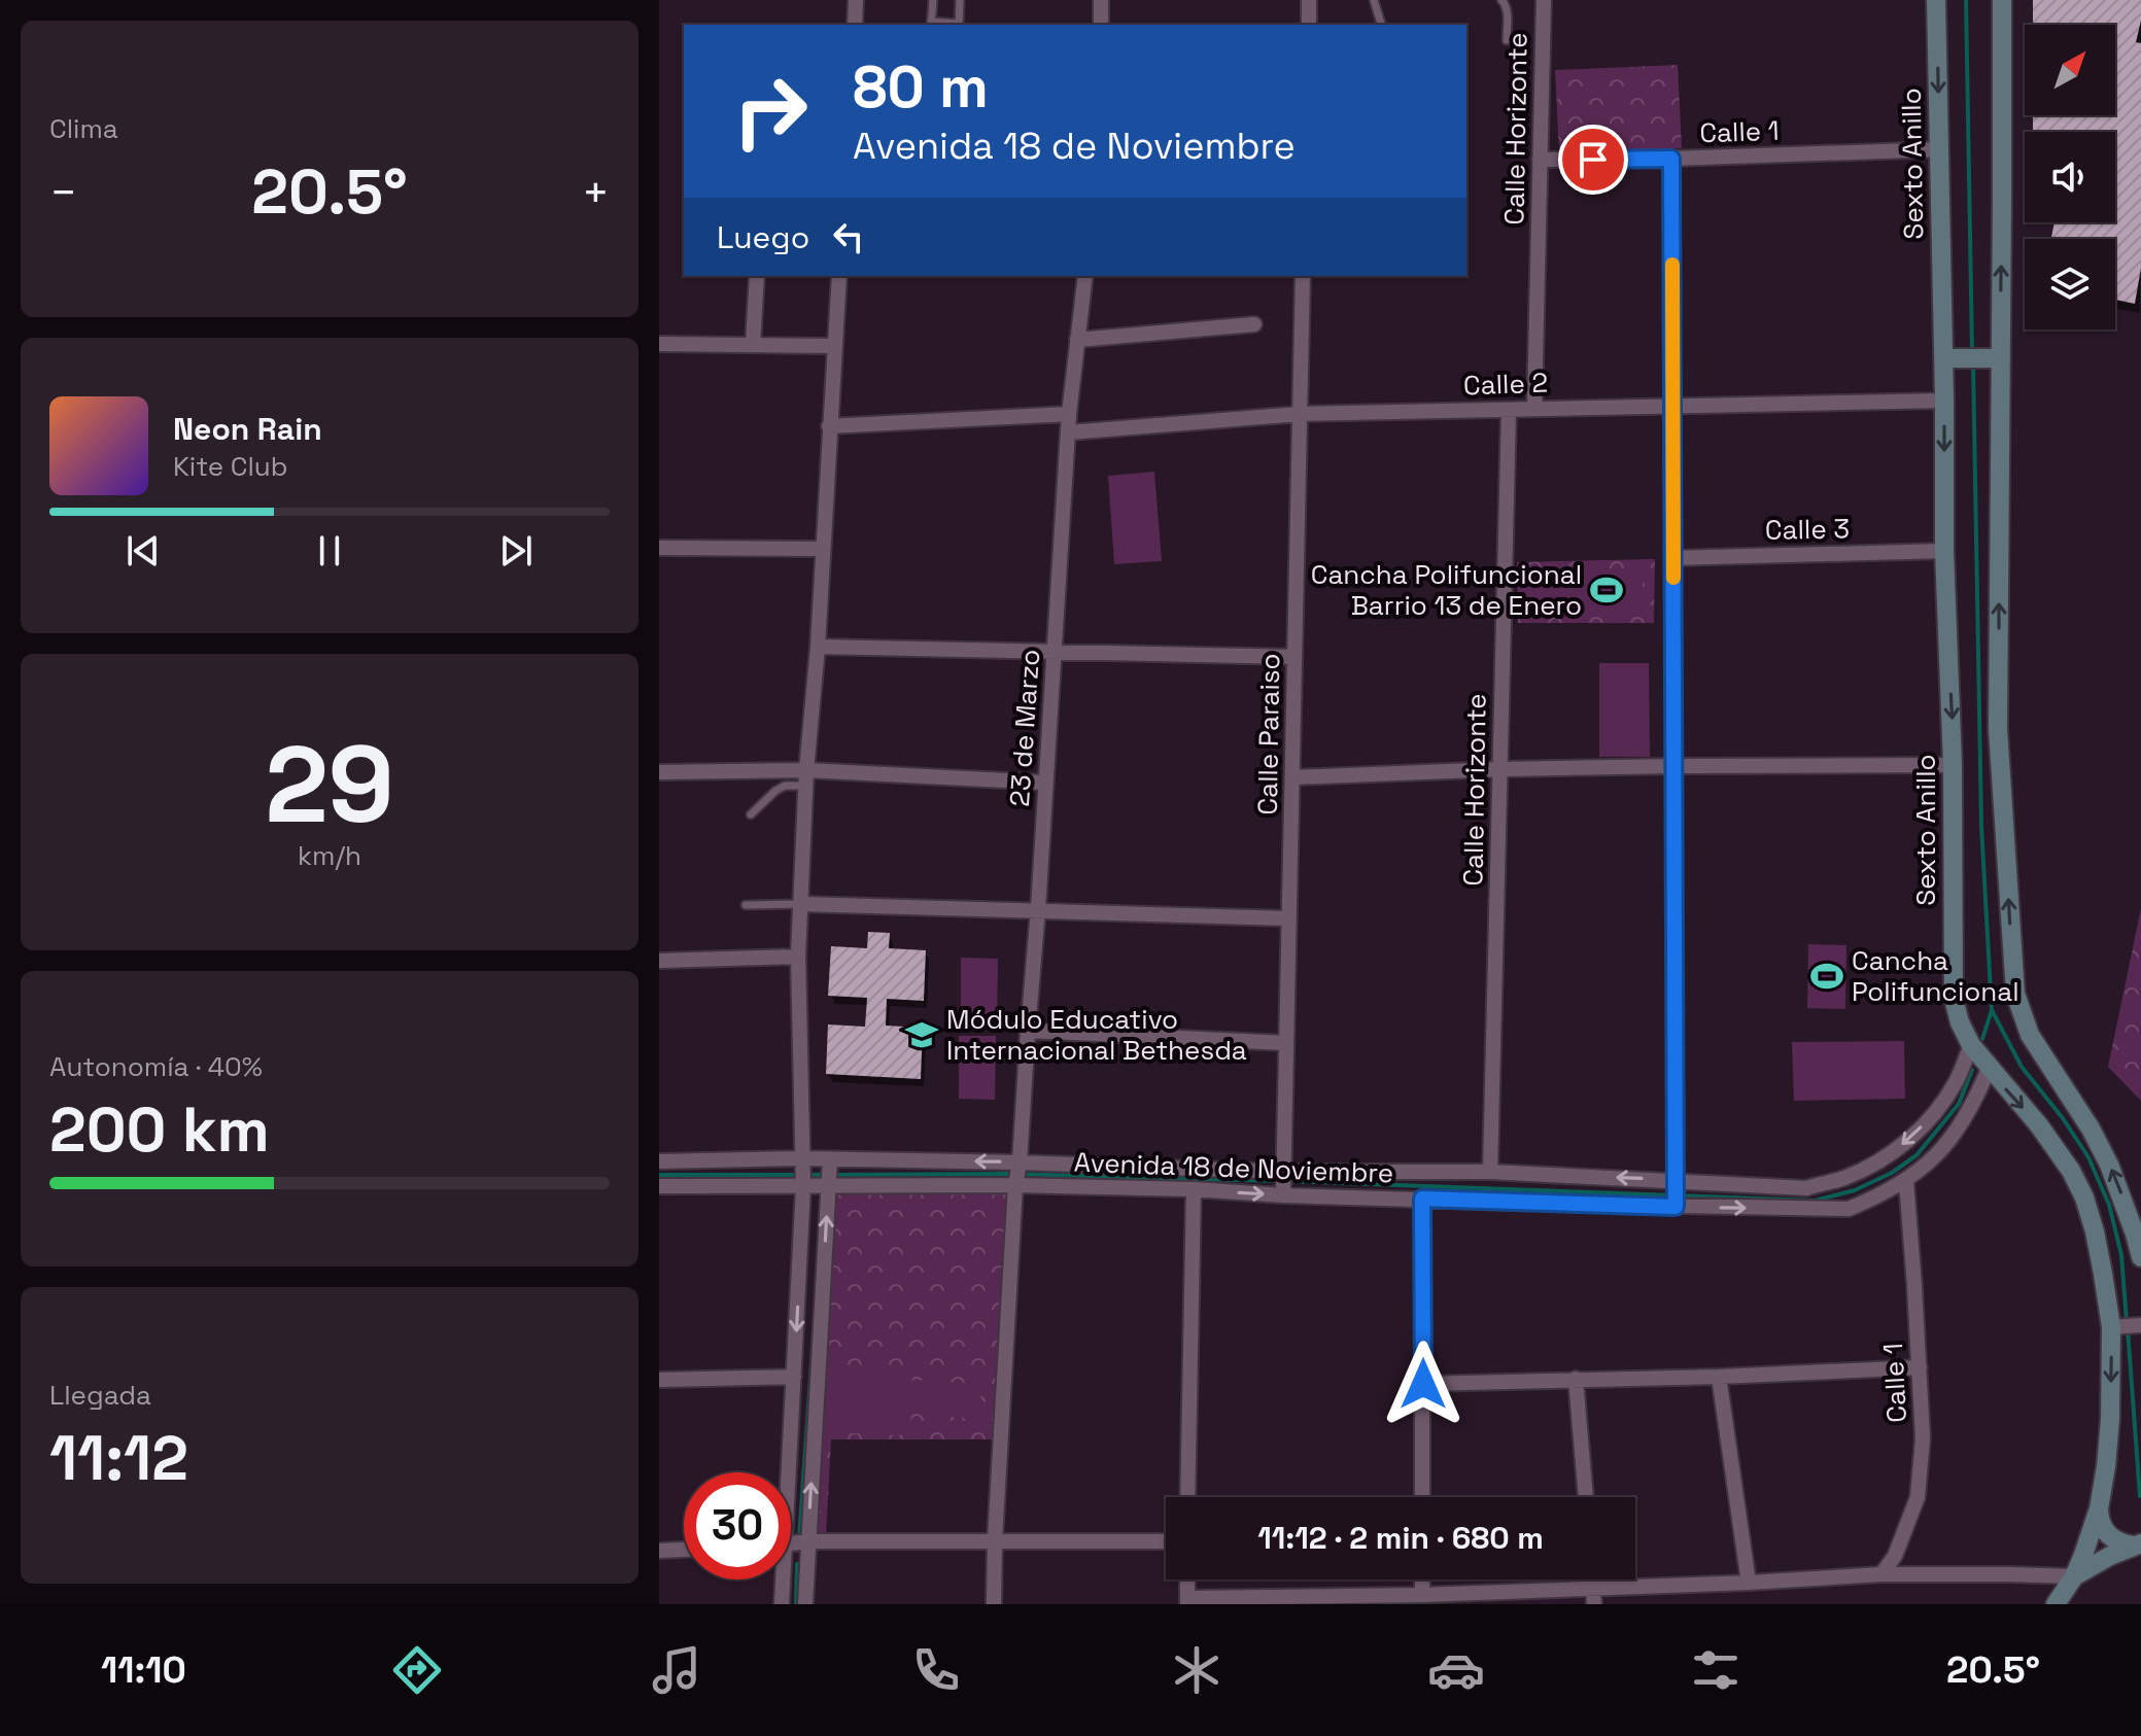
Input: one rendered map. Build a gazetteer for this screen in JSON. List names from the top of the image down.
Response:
{
  "streets": {
    "main road": ["Sexto Anillo"],
    "street": [
      "Calle Horizonte",
      "Calle 1",
      "Calle 2",
      "Calle 3",
      "23 de Marzo",
      "Calle Paraiso",
      "Avenida 18 de Noviembre"
    ]
  },
  "crossings": [
    ["Calle Horizonte", "Calle 1"],
    ["Calle Horizonte", "Calle 2"],
    ["Calle Horizonte", "Avenida 18 de Noviembre"],
    ["Calle 1", "Sexto Anillo"],
    ["Calle 1", "Avenida 18 de Noviembre"],
    ["Sexto Anillo", "Calle 2"],
    ["Sexto Anillo", "Calle 3"],
    ["Sexto Anillo", "Avenida 18 de Noviembre"],
    ["Calle 2", "23 de Marzo"],
    ["Calle 2", "Calle Paraiso"],
    ["23 de Marzo", "Avenida 18 de Noviembre"],
    ["Calle Paraiso", "Avenida 18 de Noviembre"]
  ],
  "places": {
    "sports": ["Cancha Polifuncional Barrio 13 de Enero", "Cancha Polifuncional"],
    "school or university": ["Módulo Educativo Internacional Bethesda"]
  },
  "north": "top right",
  "page": {
    "tile": [
      "Clima",
      ["29", "km/h"],
      ["Autonomía · 40%", "200 km"],
      ["Llegada", "11:12"]
    ],
    "turn": ["80 m", "Avenida 18 de Noviembre"],
    "heat": ["−", "20.5°", "+"],
    "then": "Luego",
    "song": ["Neon Rain", "Kite Club"],
    "limit": "30",
    "trip": "11:12 · 2 min · 680 m",
    "tabs": ["11:10", "20.5°"]
  }
}
